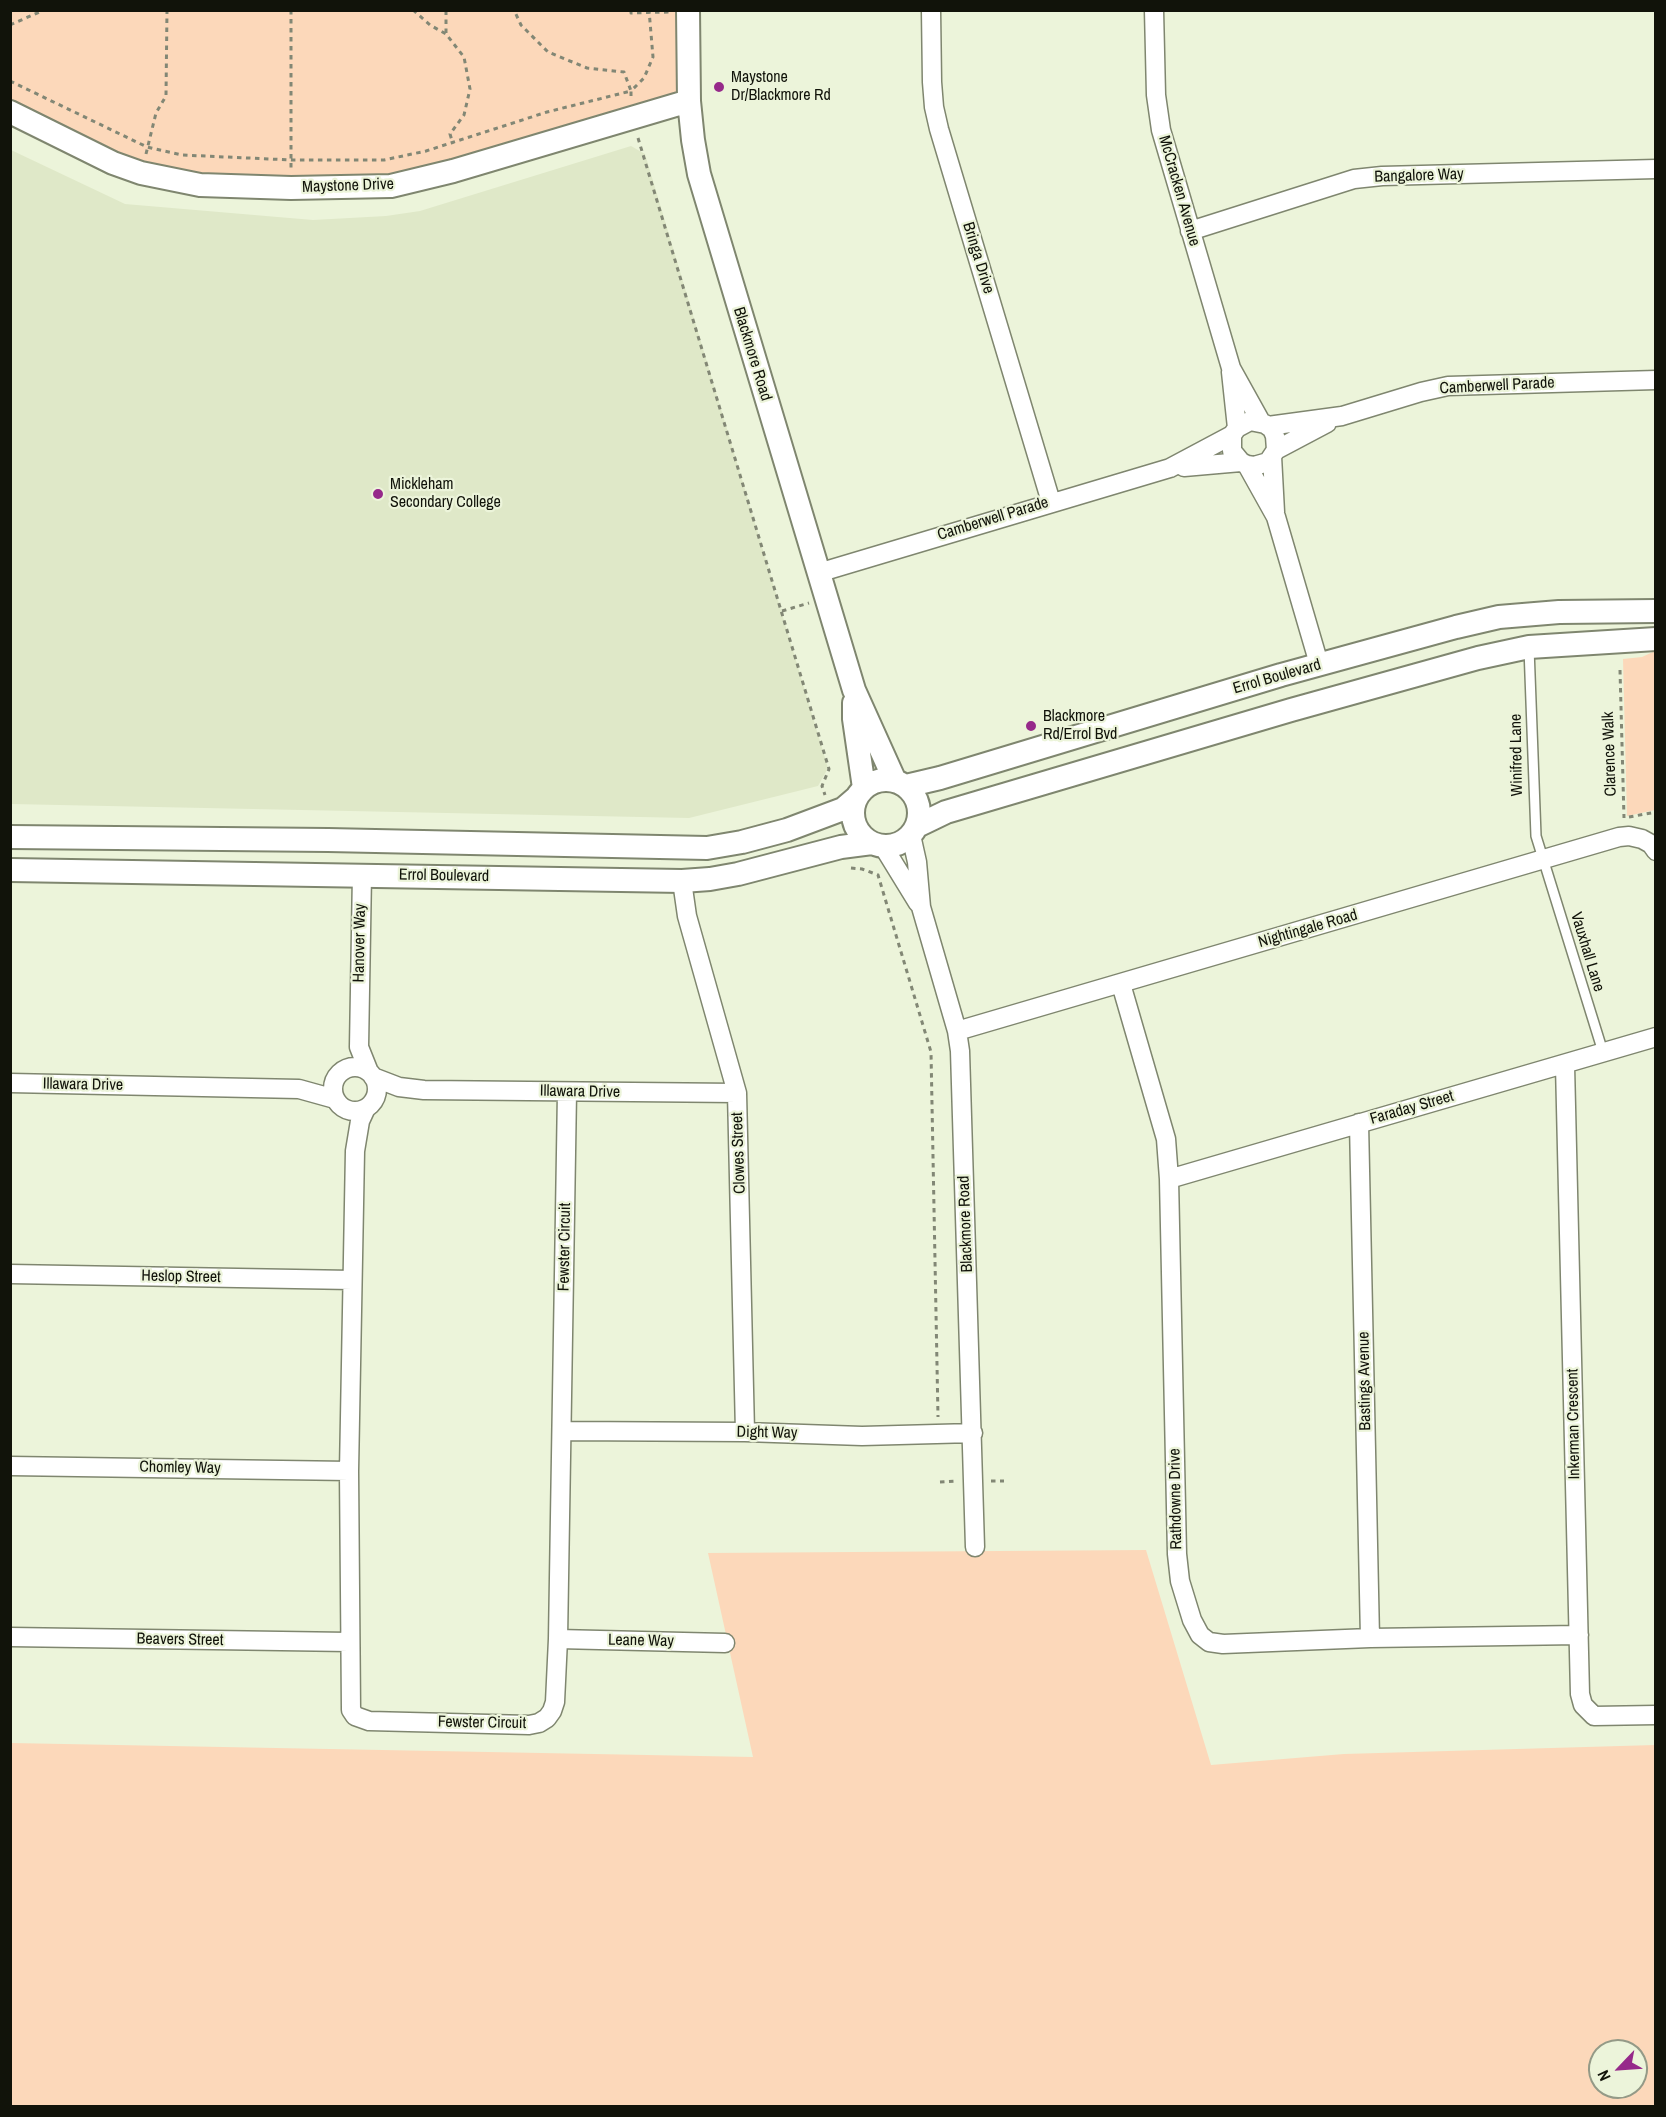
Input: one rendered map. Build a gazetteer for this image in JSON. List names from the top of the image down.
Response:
{
  "streets": {
    "street": [
      "Bangalore Way",
      "Maystone Drive",
      "McCracken Avenue",
      "Bringa Drive",
      "Blackmore Road",
      "Camberwell Parade",
      "Errol Boulevard",
      "Nightingale Road",
      "Hanover Way",
      "Illawara Drive",
      "Faraday Street",
      "Clowes Street",
      "Fewster Circuit",
      "Heslop Street",
      "Bastings Avenue",
      "Inkerman Crescent",
      "Dight Way",
      "Chomley Way",
      "Rathdowne Drive",
      "Beavers Street",
      "Leane Way"
    ],
    "lane": ["Winifred Lane", "Vauxhall Lane"],
    "path": ["Clarence Walk"]
  },
  "crossings": [
    ["Bangalore Way", "McCracken Avenue"],
    ["Maystone Drive", "Blackmore Road"],
    ["McCracken Avenue", "Camberwell Parade"],
    ["Bringa Drive", "Camberwell Parade"],
    ["Blackmore Road", "Camberwell Parade"],
    ["Blackmore Road", "Errol Boulevard"],
    ["Blackmore Road", "Nightingale Road"],
    ["Blackmore Road", "Dight Way"],
    ["Errol Boulevard", "Hanover Way"],
    ["Errol Boulevard", "Clowes Street"],
    ["Clarence Walk", "Nightingale Road"],
    ["Winifred Lane", "Nightingale Road"],
    ["Winifred Lane", "Vauxhall Lane"],
    ["Nightingale Road", "Vauxhall Lane"],
    ["Nightingale Road", "Rathdowne Drive"],
    ["Hanover Way", "Illawara Drive"],
    ["Hanover Way", "Fewster Circuit"],
    ["Vauxhall Lane", "Faraday Street"],
    ["Illawara Drive", "Clowes Street"],
    ["Illawara Drive", "Fewster Circuit"],
    ["Faraday Street", "Bastings Avenue"],
    ["Faraday Street", "Inkerman Crescent"],
    ["Faraday Street", "Rathdowne Drive"],
    ["Clowes Street", "Dight Way"],
    ["Fewster Circuit", "Heslop Street"],
    ["Fewster Circuit", "Dight Way"],
    ["Fewster Circuit", "Chomley Way"],
    ["Fewster Circuit", "Beavers Street"],
    ["Fewster Circuit", "Leane Way"],
    ["Bastings Avenue", "Rathdowne Drive"],
    ["Inkerman Crescent", "Rathdowne Drive"]
  ],
  "places": ["Maystone Dr/Blackmore Rd", "Mickleham Secondary College", "Blackmore Rd/Errol Bvd"],
  "north": "bottom left"
}
